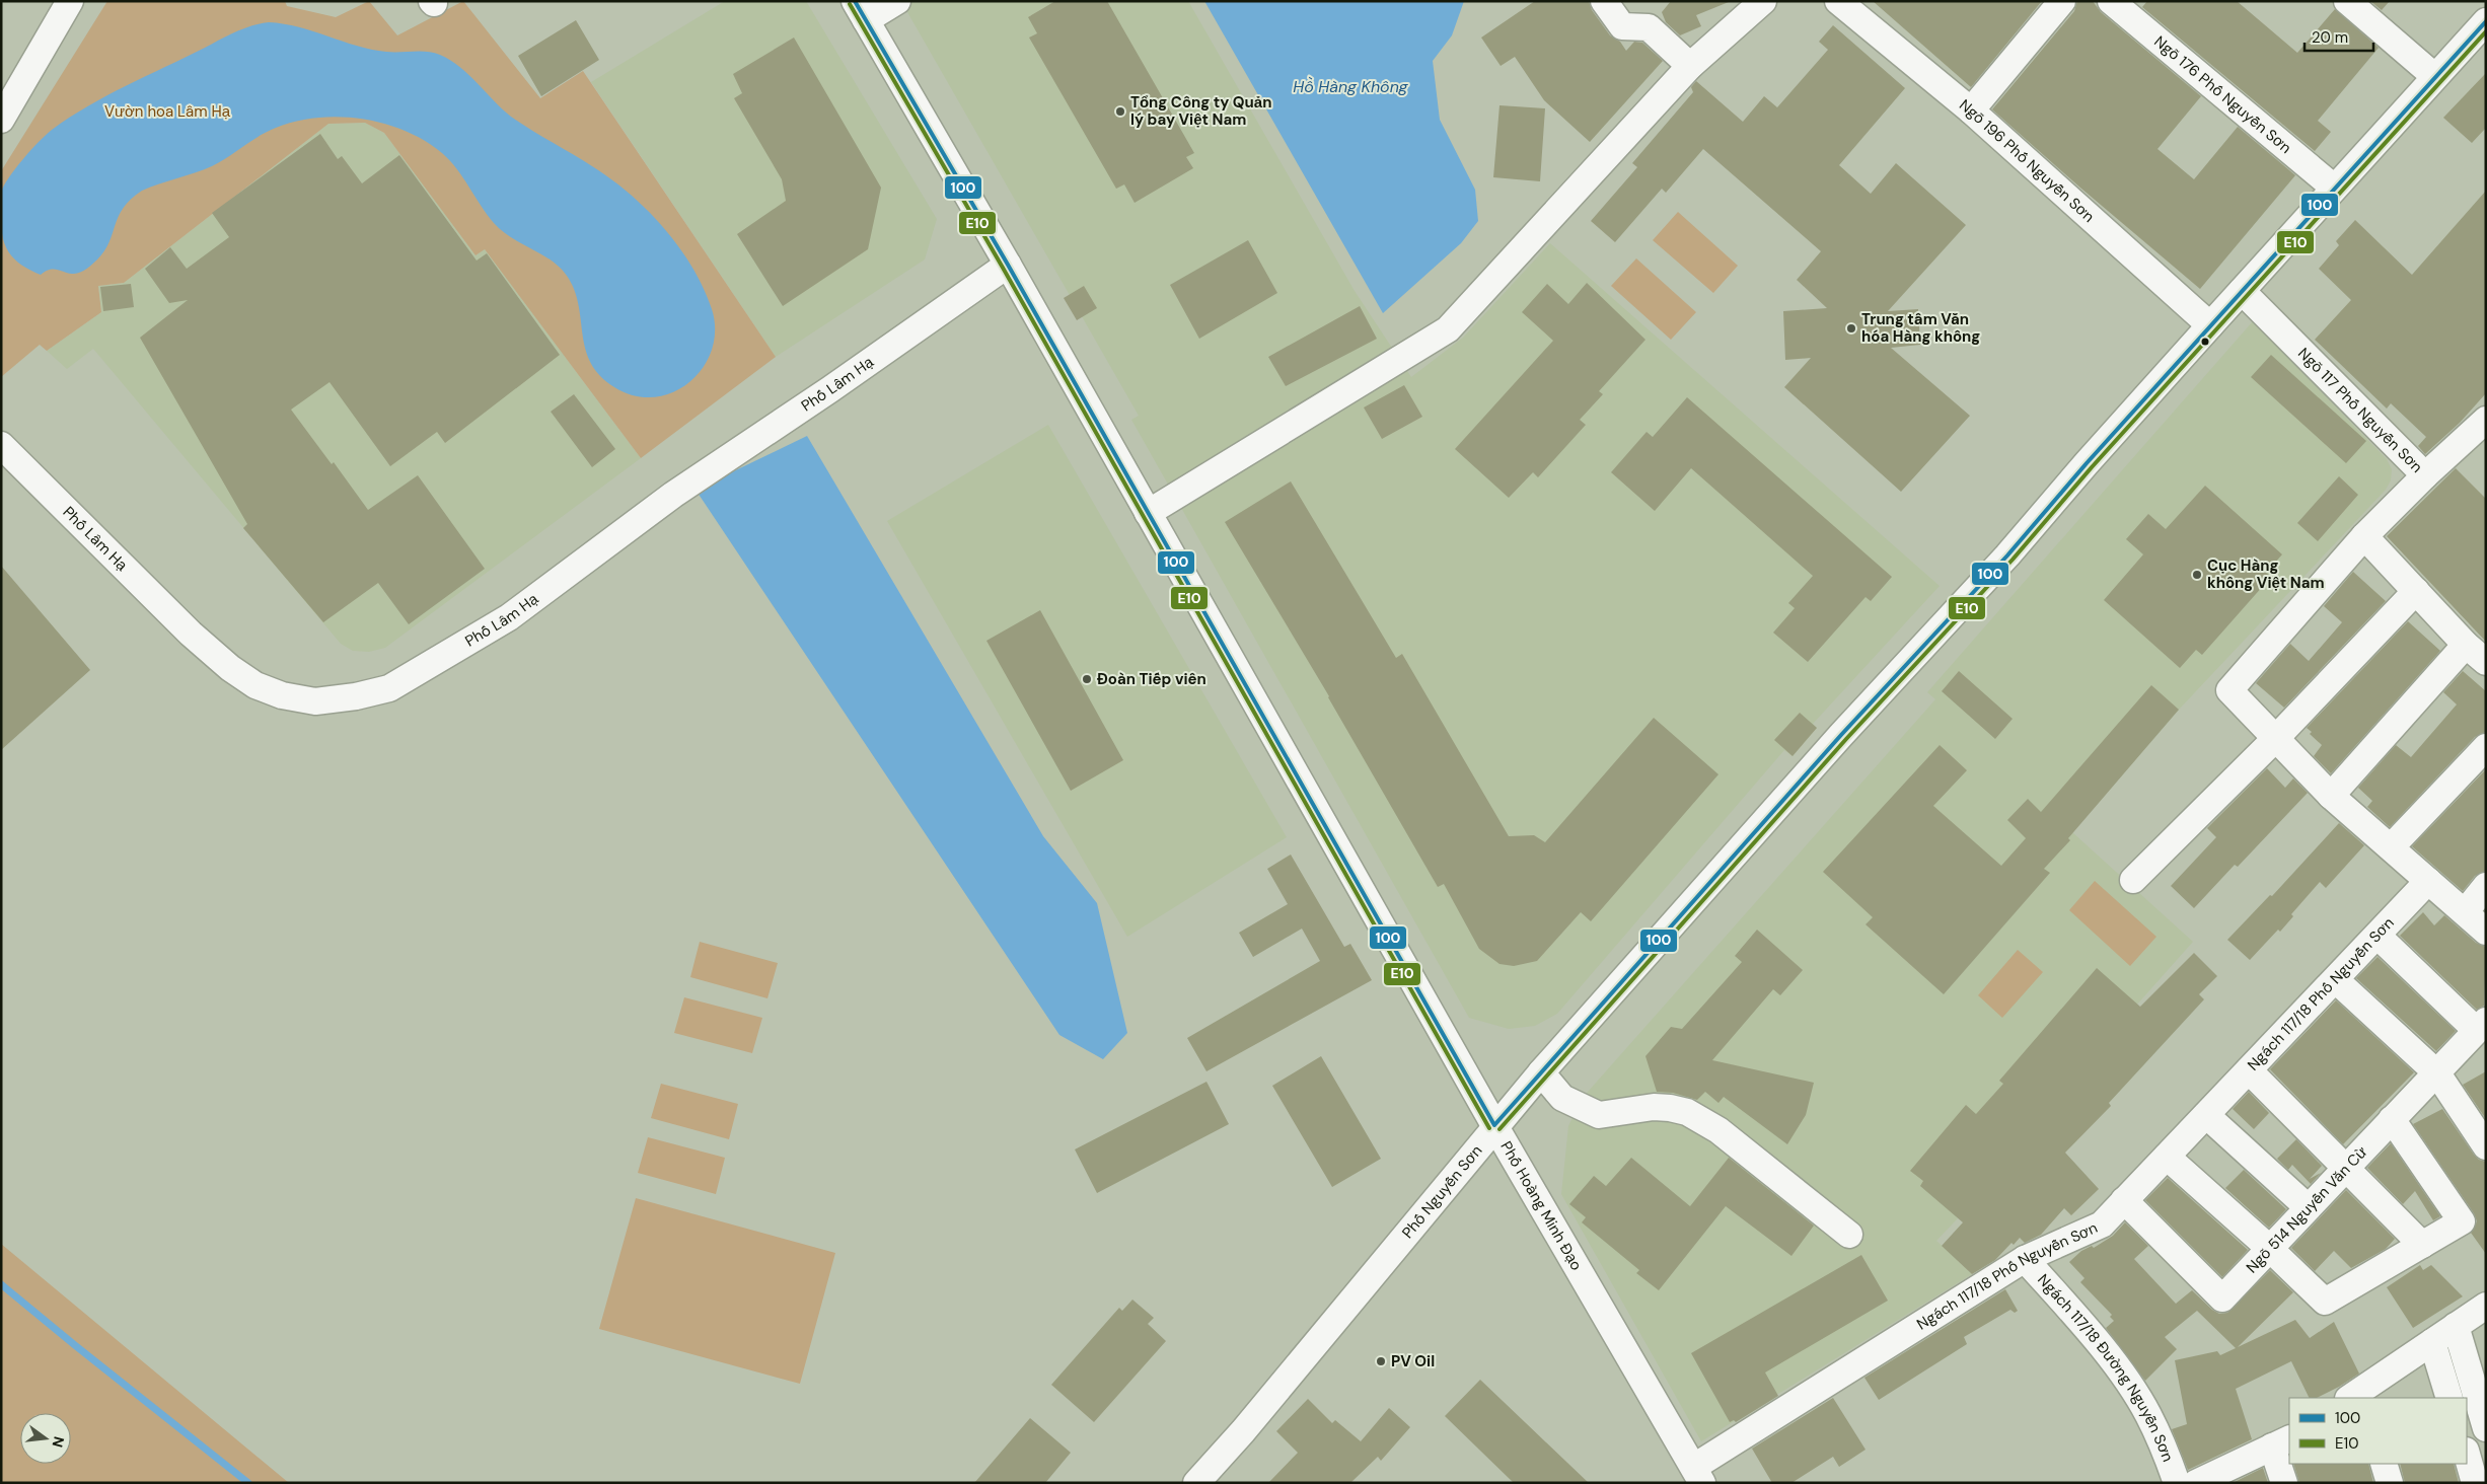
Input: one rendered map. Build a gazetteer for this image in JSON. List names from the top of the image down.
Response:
{
  "streets": {
    "street": [
      "Ngõ 176 Phố Nguyễn Sơn",
      "Ngõ 196 Phố Nguyễn Sơn",
      "Phố Lâm Hạ",
      "Ngõ 117 Phố Nguyễn Sơn",
      "Ngách 117/18 Phố Nguyễn Sơn",
      "Phố Nguyễn Sơn",
      "Phố Hoàng Minh Đạo",
      "Ngõ 514 Nguyễn Văn Cừ",
      "Ngách 117/18 Đường Nguyễn Sơn"
    ]
  },
  "crossings": [
    ["Ngõ 176 Phố Nguyễn Sơn", "Phố Nguyễn Sơn"],
    ["Ngõ 196 Phố Nguyễn Sơn", "Phố Nguyễn Sơn"],
    ["Phố Lâm Hạ", "Phố Hoàng Minh Đạo"],
    ["Ngõ 117 Phố Nguyễn Sơn", "Phố Nguyễn Sơn"],
    ["Ngách 117/18 Phố Nguyễn Sơn", "Phố Hoàng Minh Đạo"],
    ["Ngách 117/18 Phố Nguyễn Sơn", "Ngõ 514 Nguyễn Văn Cừ"],
    ["Ngách 117/18 Phố Nguyễn Sơn", "Ngách 117/18 Đường Nguyễn Sơn"],
    ["Phố Nguyễn Sơn", "Phố Hoàng Minh Đạo"]
  ],
  "water": ["Hồ Hàng Không"],
  "parks": ["Vườn hoa Lâm Hạ"],
  "places": [
    "Tổng Công ty Quản lý bay Việt Nam",
    "Trung tâm Văn hóa Hàng không",
    "Cục Hàng không Việt Nam",
    "Đoàn Tiếp viên",
    "PV Oil"
  ],
  "lines": ["transit line 100", "transit line E10"],
  "legend": ["100", "E10"],
  "scale_bar": "20 m",
  "north": "right"
}
